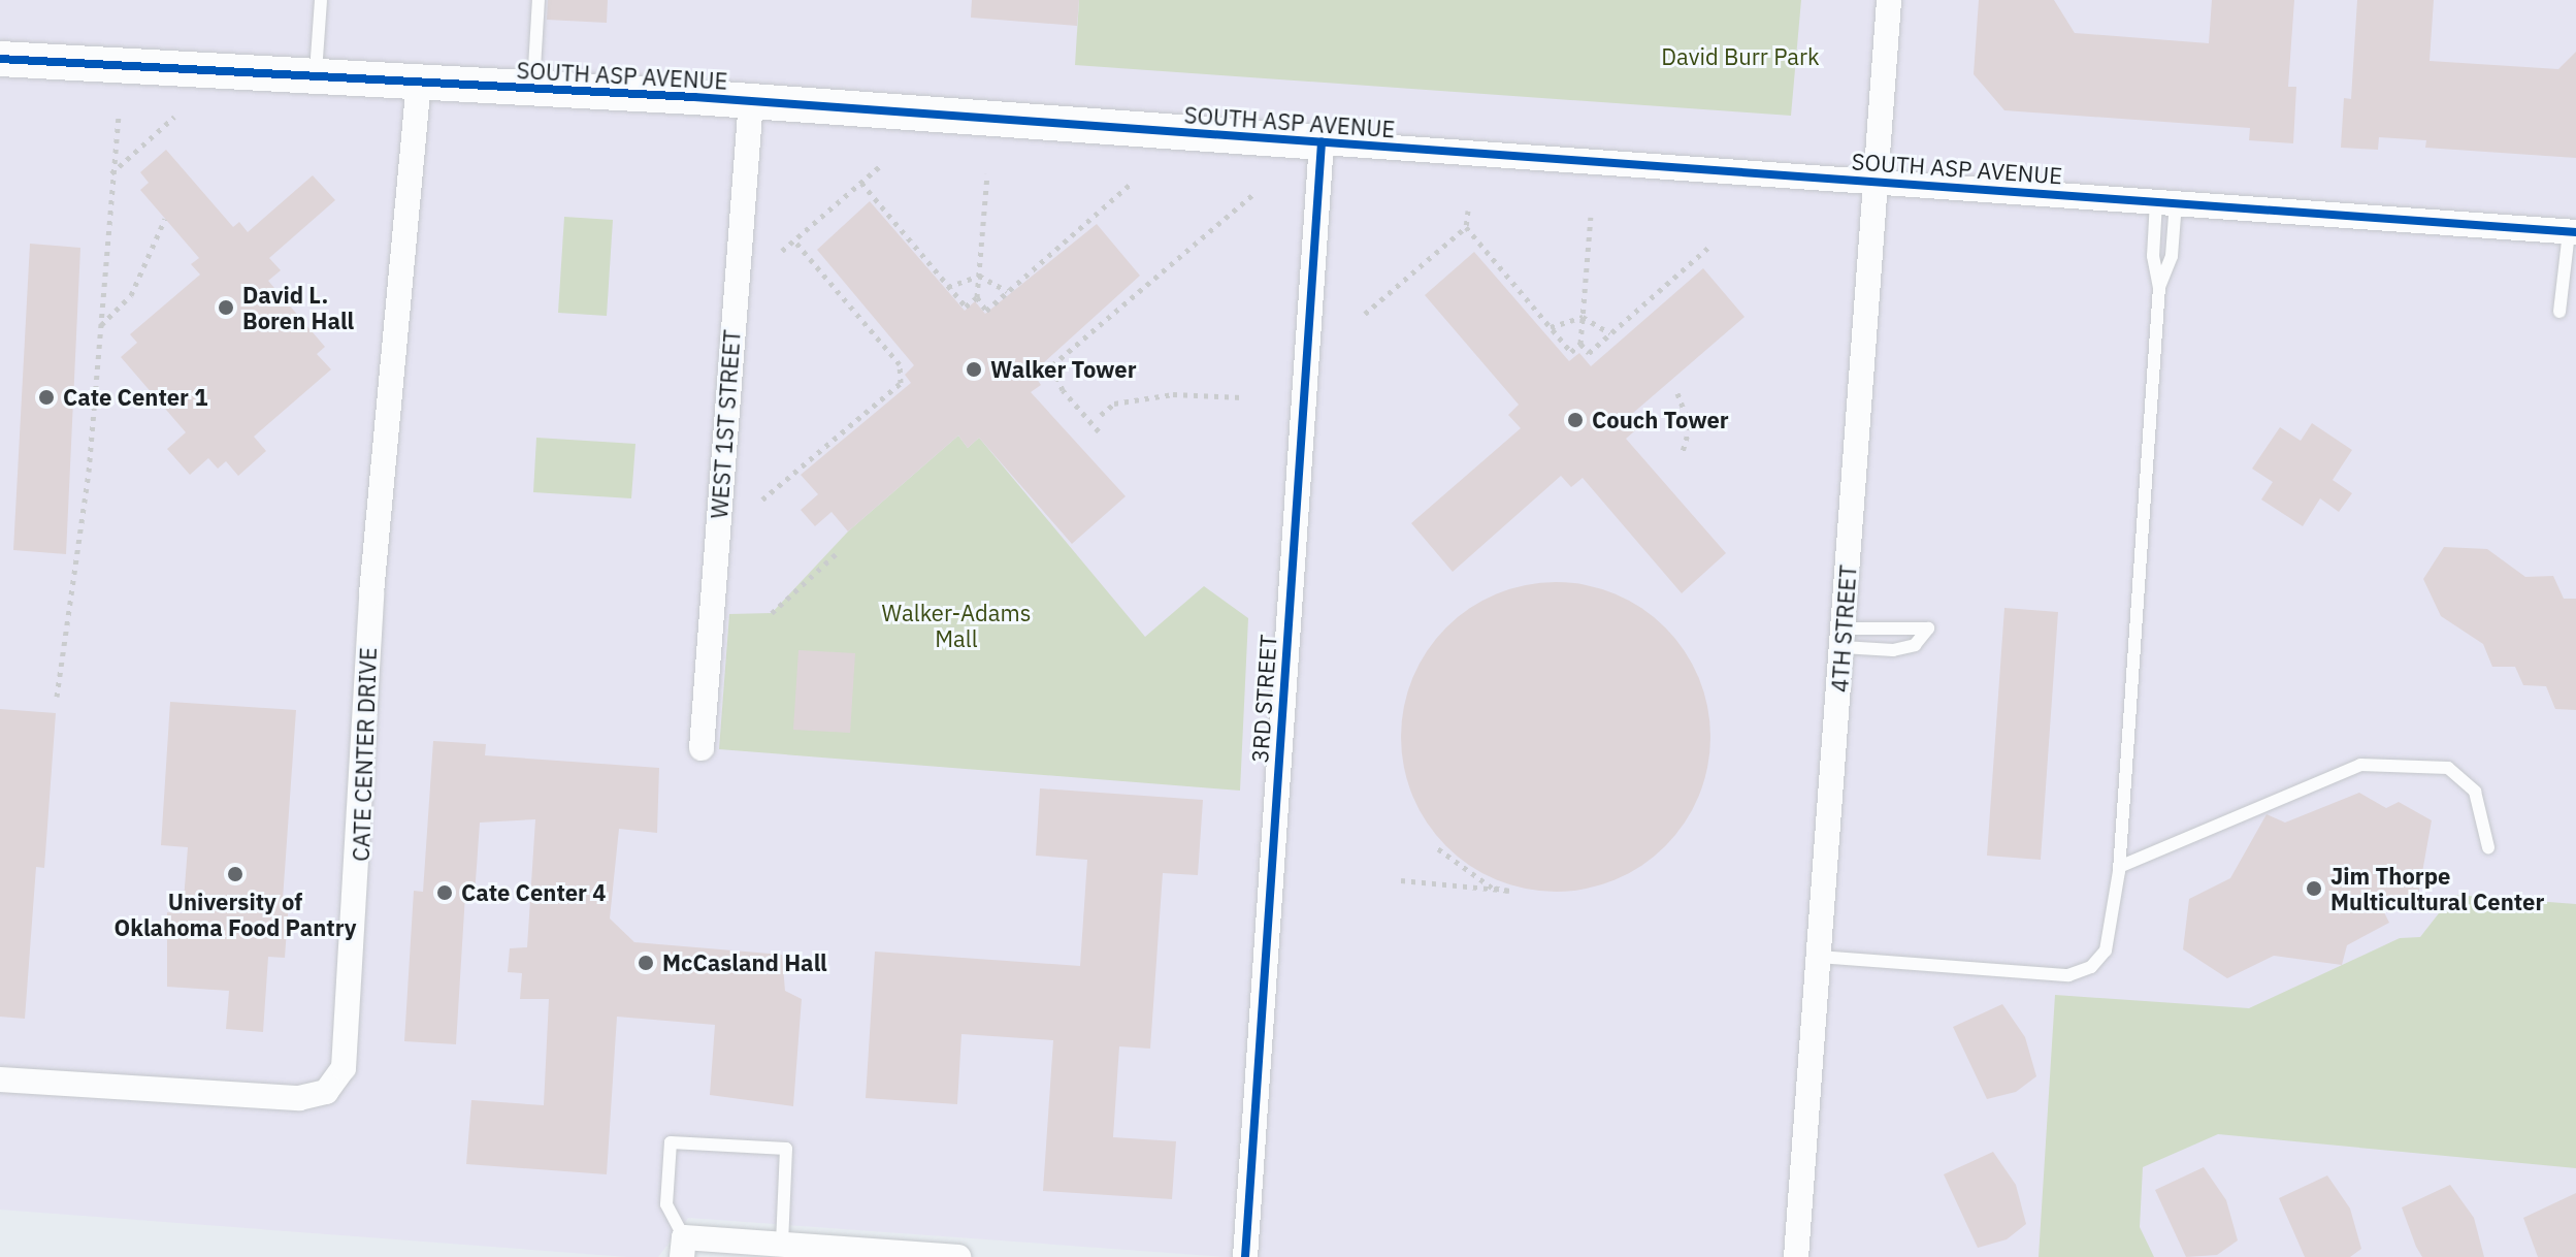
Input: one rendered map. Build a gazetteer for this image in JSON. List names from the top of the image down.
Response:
{
  "streets": {
    "street": [
      "SOUTH ASP AVENUE",
      "WEST 1ST STREET",
      "4TH STREET",
      "3RD STREET",
      "CATE CENTER DRIVE"
    ]
  },
  "crossings": [
    ["SOUTH ASP AVENUE", "WEST 1ST STREET"],
    ["SOUTH ASP AVENUE", "4TH STREET"],
    ["SOUTH ASP AVENUE", "3RD STREET"],
    ["SOUTH ASP AVENUE", "CATE CENTER DRIVE"]
  ],
  "parks": ["David Burr Park", "Walker-Adams Mall"],
  "places": [
    "David L. Boren Hall",
    "Walker Tower",
    "Cate Center 1",
    "Couch Tower",
    "University of Oklahoma Food Pantry",
    "Jim Thorpe Multicultural Center",
    "Cate Center 4",
    "McCasland Hall"
  ]
}
